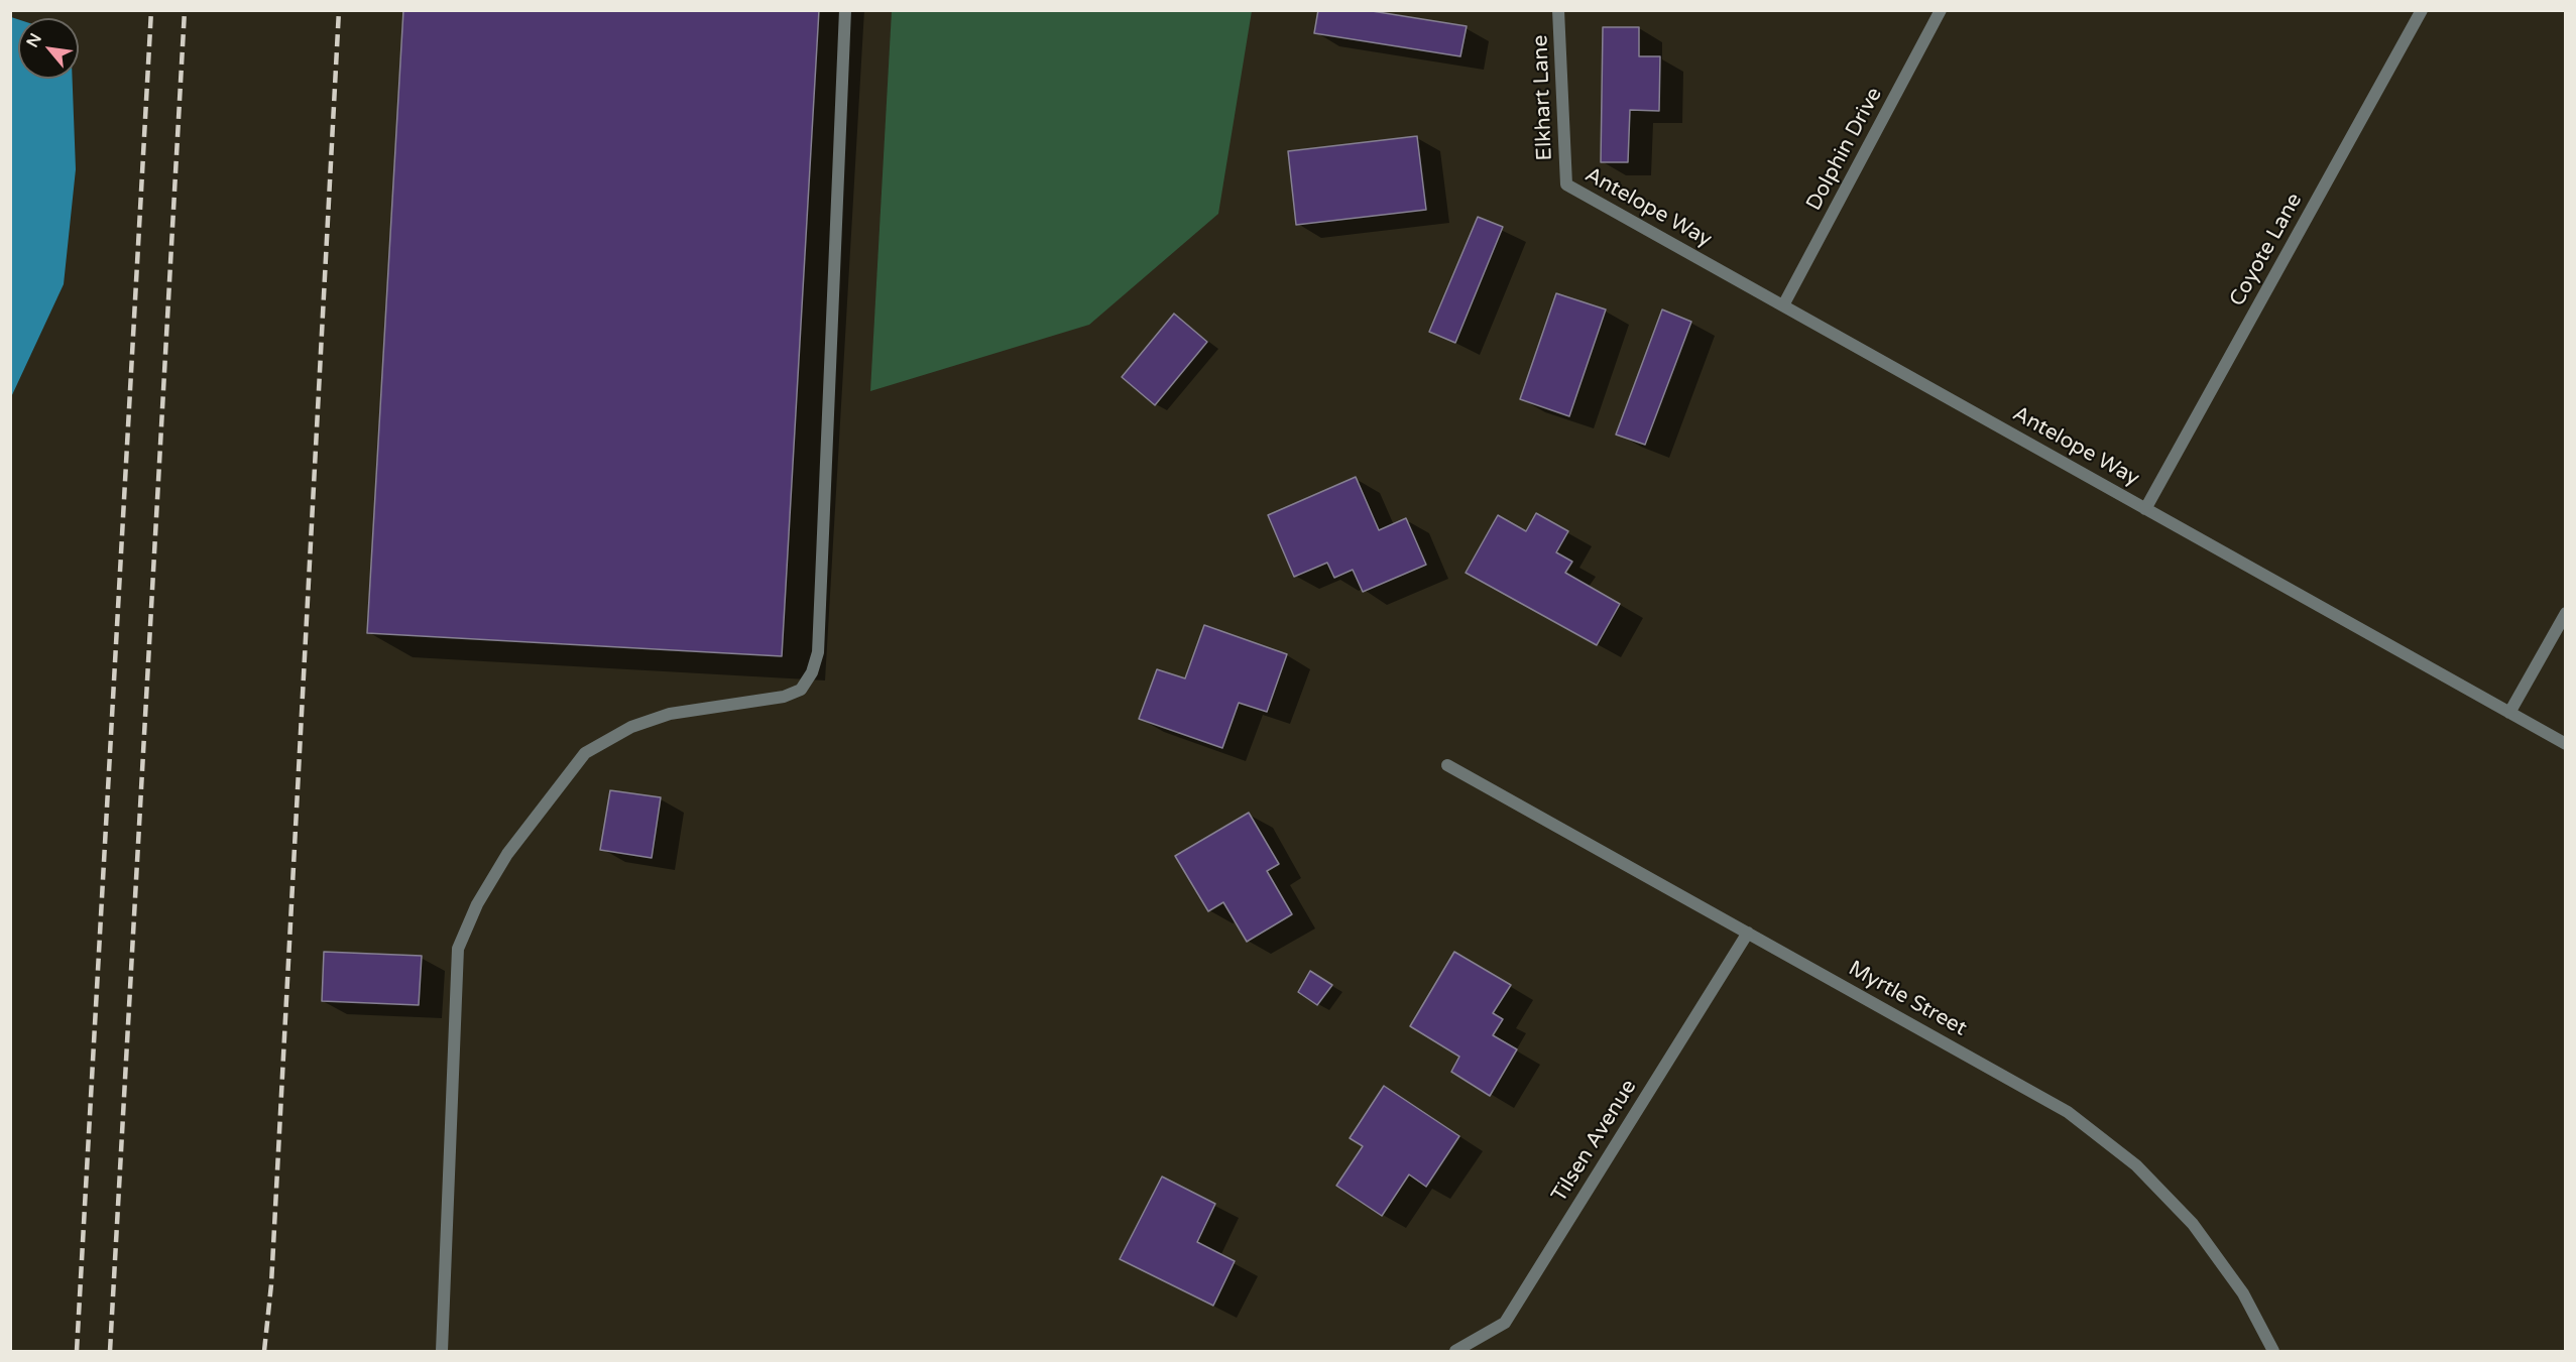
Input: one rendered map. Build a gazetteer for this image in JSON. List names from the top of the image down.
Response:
{
  "streets": {
    "street": [
      "Elkhart Lane",
      "Dolphin Drive",
      "Antelope Way",
      "Coyote Lane",
      "Myrtle Street",
      "Tilsen Avenue"
    ]
  },
  "crossings": [
    ["Elkhart Lane", "Antelope Way"],
    ["Dolphin Drive", "Antelope Way"],
    ["Antelope Way", "Coyote Lane"],
    ["Myrtle Street", "Tilsen Avenue"]
  ],
  "north": "top left"
}
